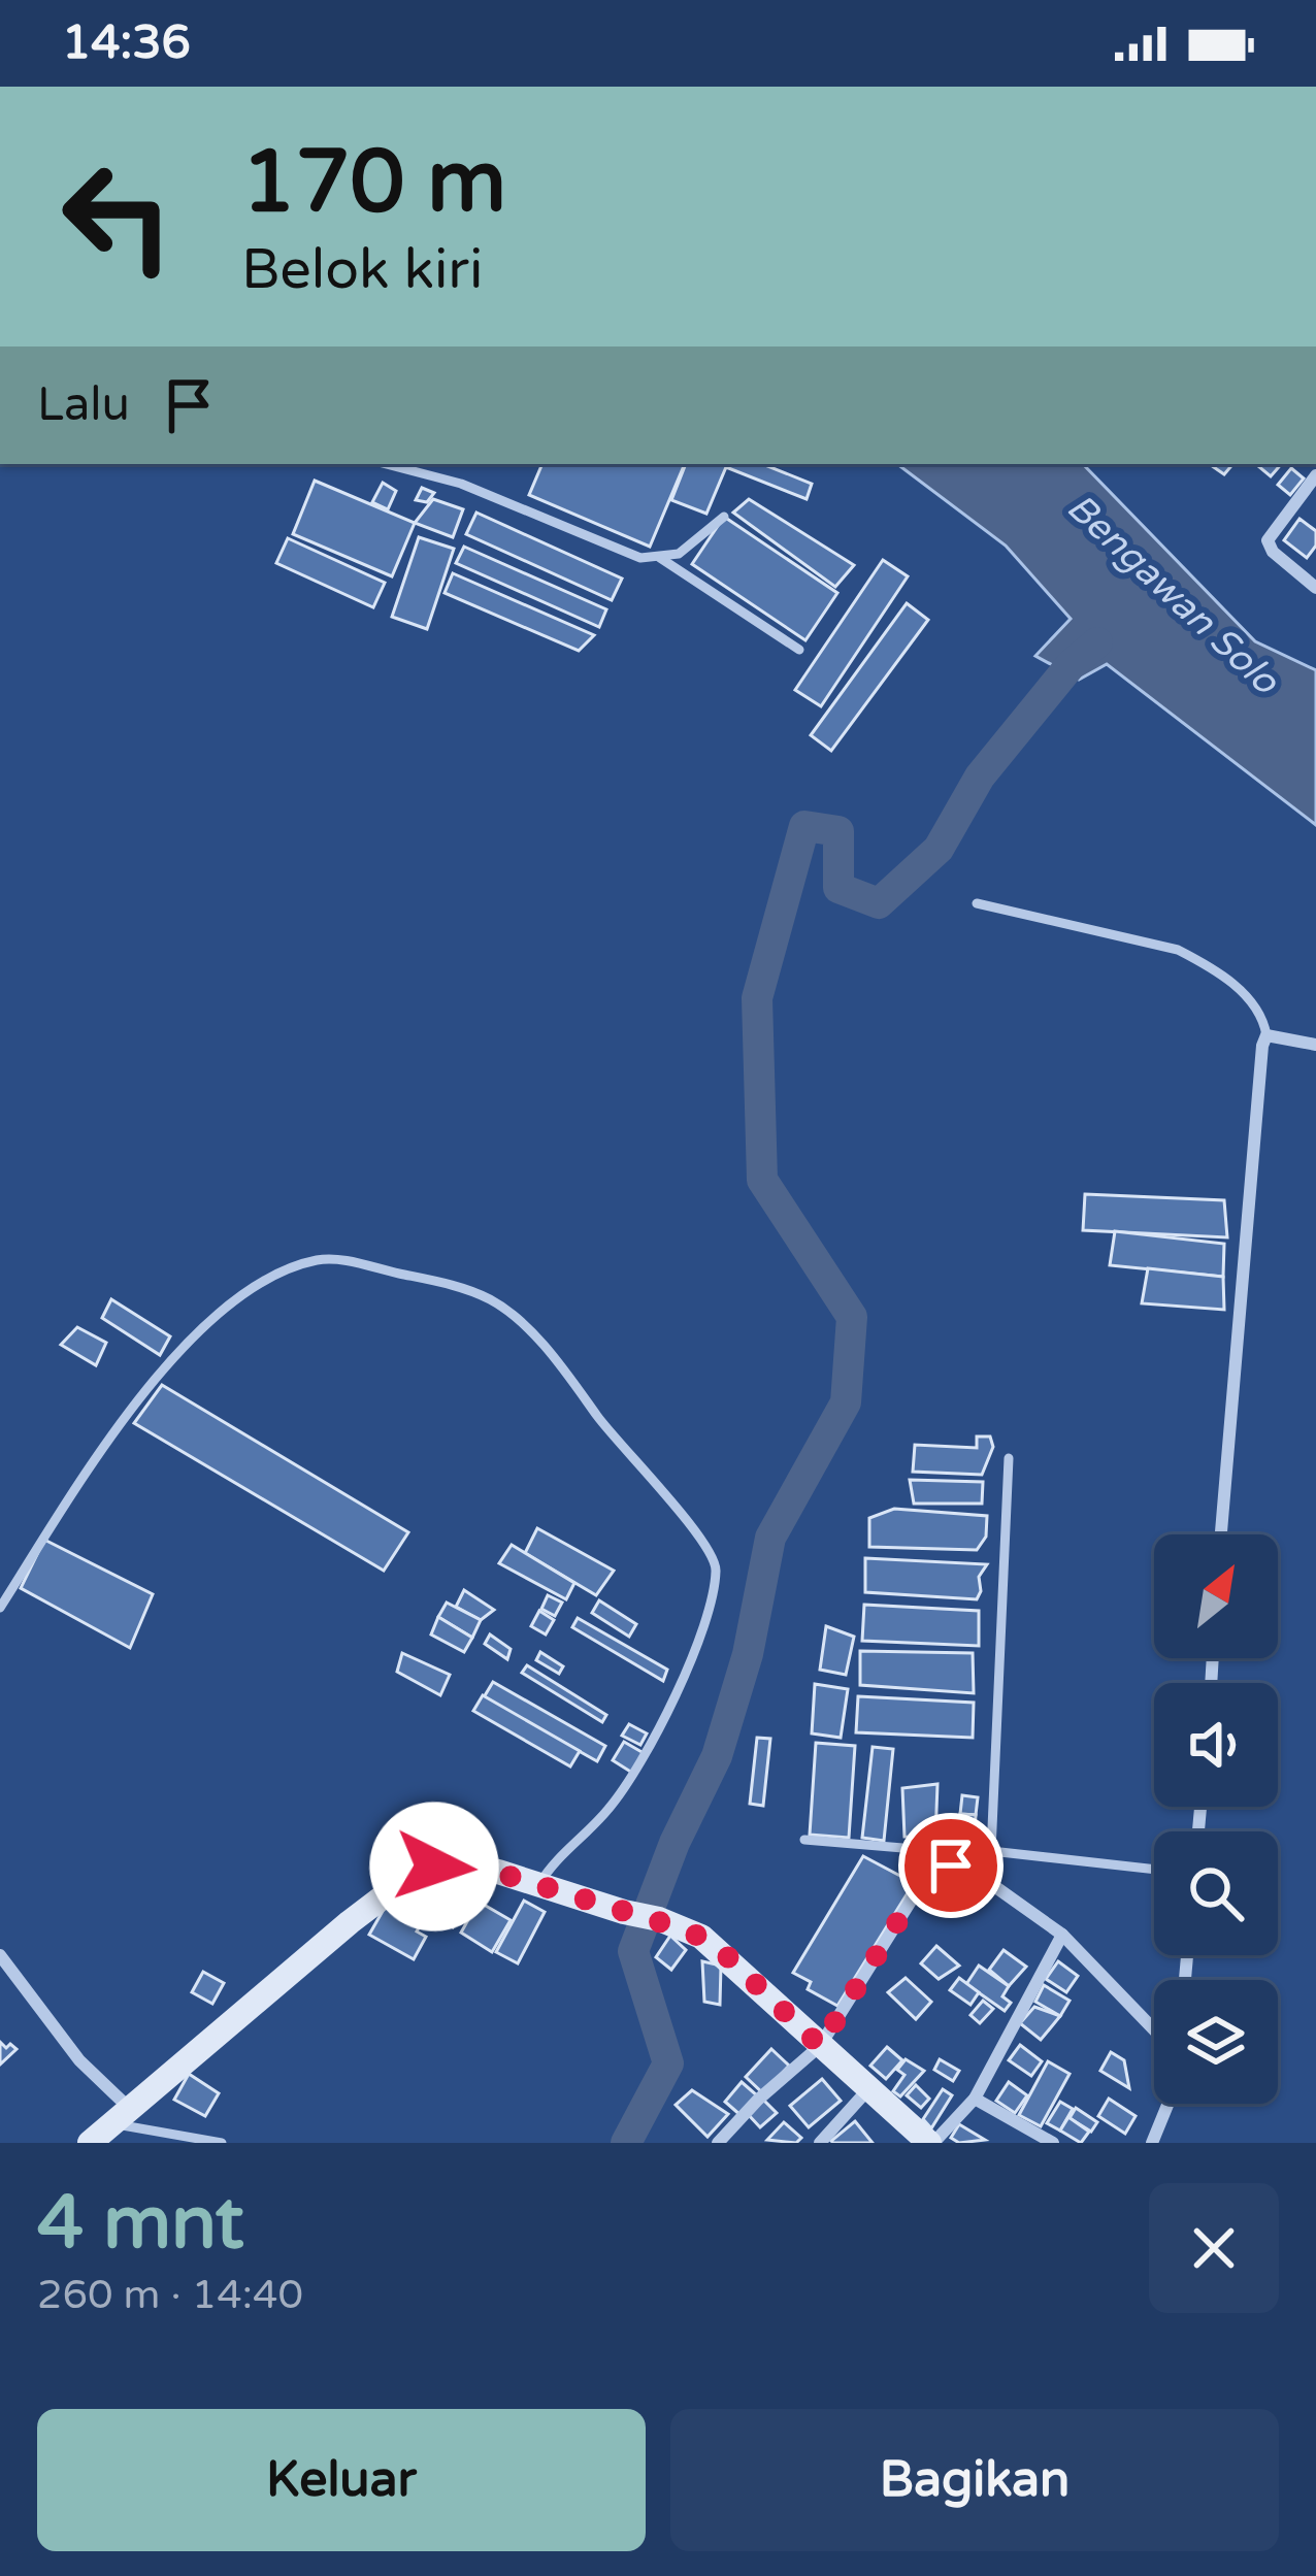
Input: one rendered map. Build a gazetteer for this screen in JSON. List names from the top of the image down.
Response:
{
  "water": ["Bengawan Solo"],
  "north": "top right",
  "page": {
    "status": "14:36",
    "turn": ["170 m", "Belok kiri"],
    "then": "Lalu",
    "heading": ["4 mnt", "260 m · 14:40"],
    "buttons": ["Keluar", "Bagikan"]
  }
}
